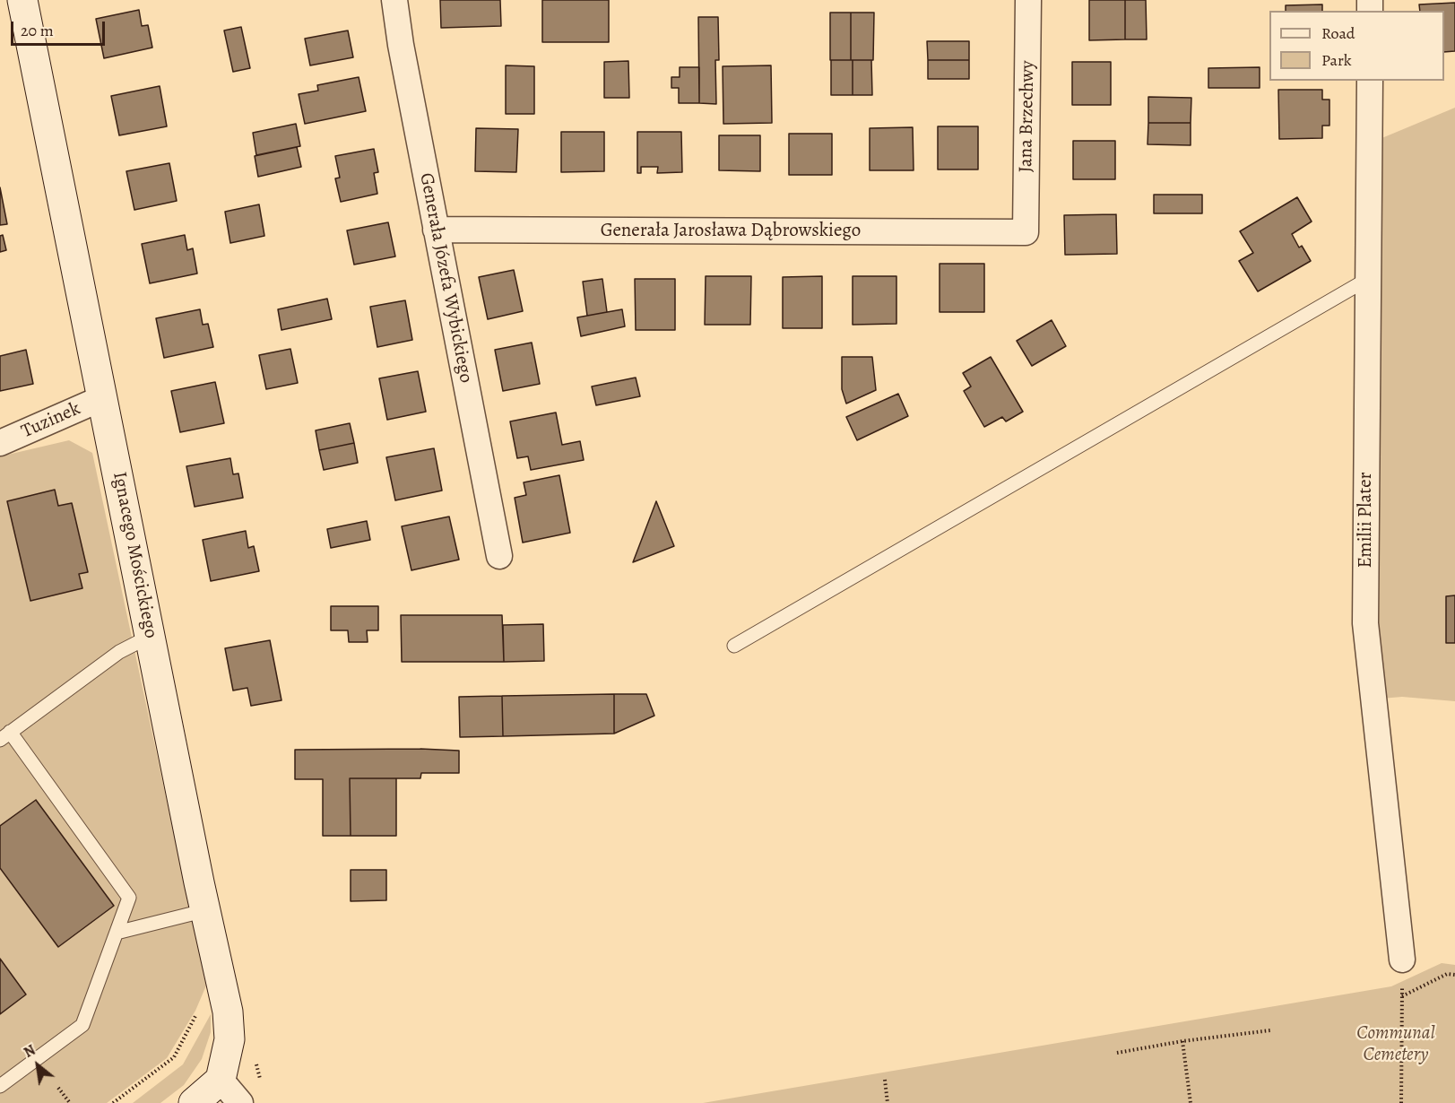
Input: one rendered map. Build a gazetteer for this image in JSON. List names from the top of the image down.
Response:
{
  "streets": {
    "street": [
      "Jana Brzechwy",
      "Generała Jarosława Dąbrowskiego",
      "Generała Józefa Wybickiego",
      "Tuzinek",
      "Emilii Plater",
      "Ignacego Mościckiego"
    ]
  },
  "crossings": [
    ["Jana Brzechwy", "Generała Jarosława Dąbrowskiego"],
    ["Generała Jarosława Dąbrowskiego", "Generała Józefa Wybickiego"],
    ["Tuzinek", "Ignacego Mościckiego"]
  ],
  "parks": ["Communal Cemetery"],
  "legend": ["Road", "Park"],
  "scale_bar": "20 m",
  "north": "top left"
}
